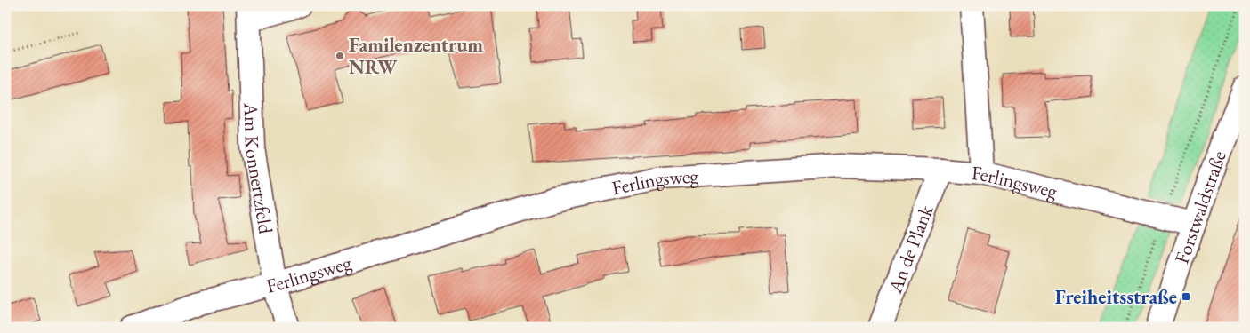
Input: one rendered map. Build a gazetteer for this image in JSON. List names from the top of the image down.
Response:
{
  "streets": {
    "street": [
      "Am Konnertzfeld",
      "Ferlingsweg",
      "Forstwaldstraße",
      "An de Plank"
    ]
  },
  "crossings": [
    ["Am Konnertzfeld", "Ferlingsweg"],
    ["Ferlingsweg", "Forstwaldstraße"],
    ["Ferlingsweg", "An de Plank"]
  ],
  "places": {
    "other": ["Familenzentrum NRW"],
    "transit": ["Freiheitsstraße"]
  }
}
